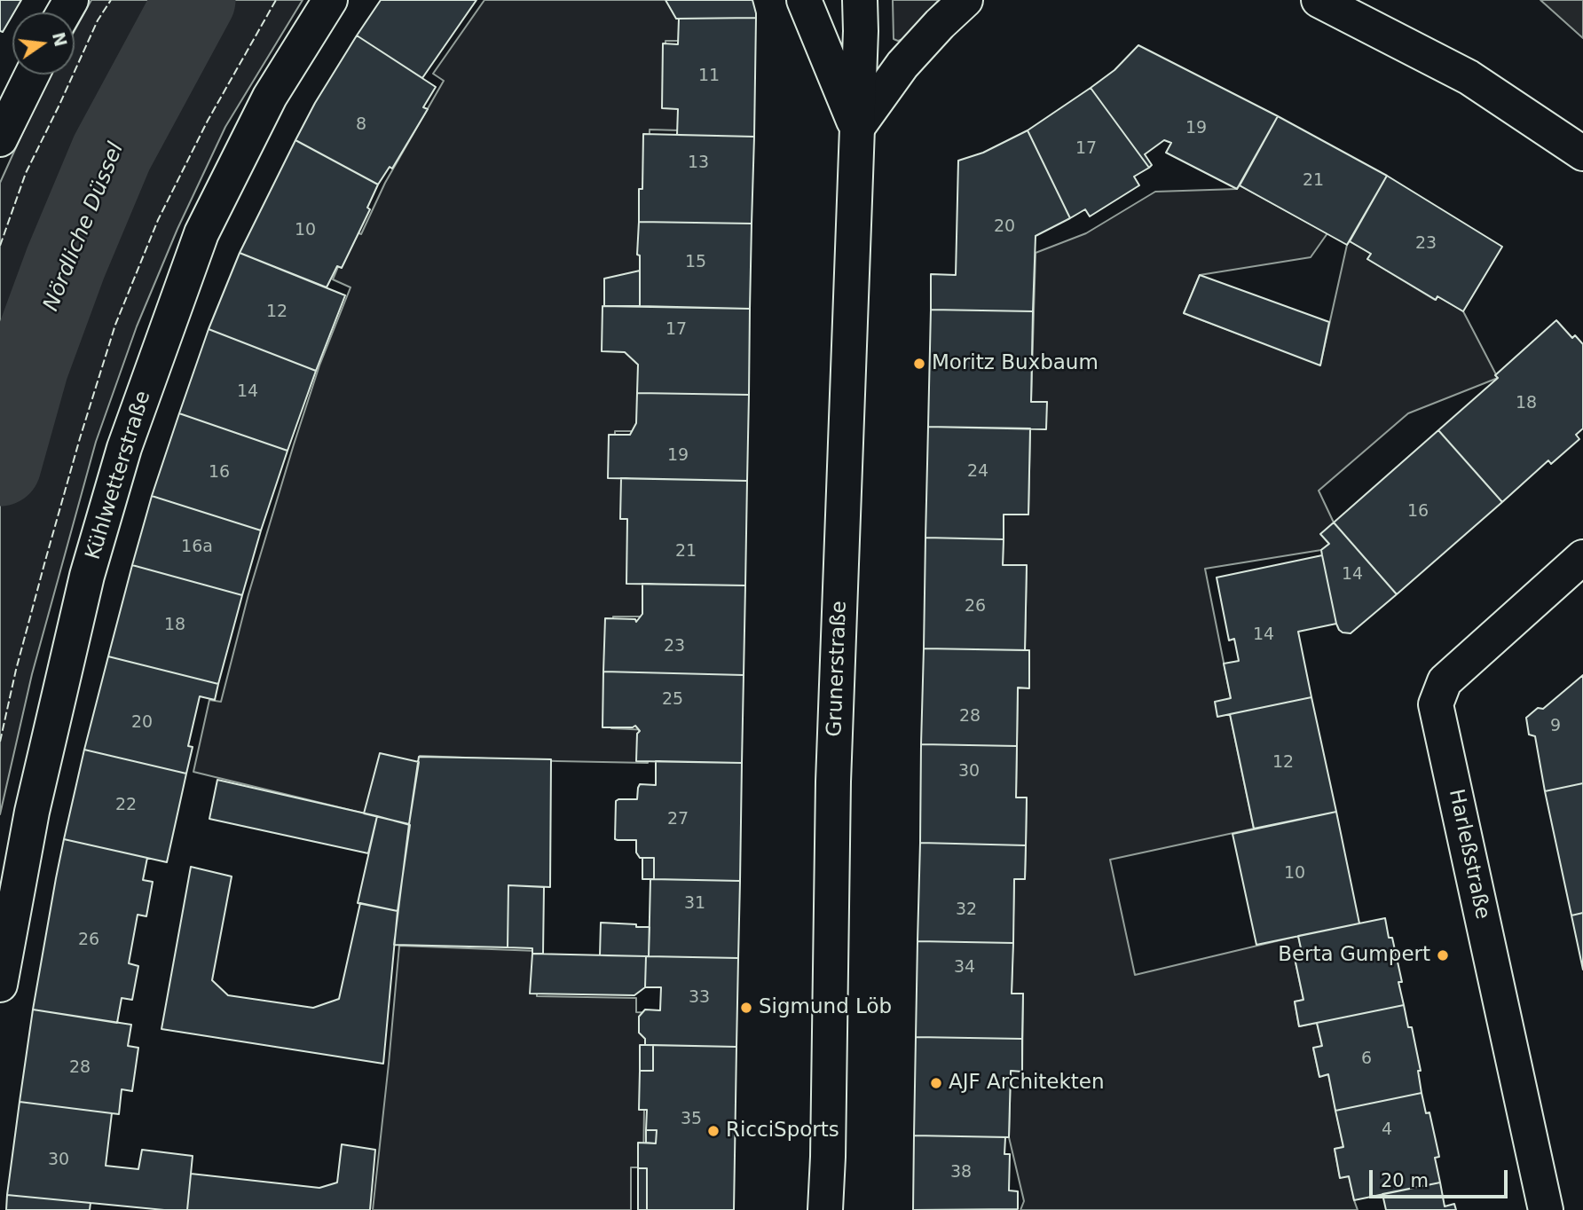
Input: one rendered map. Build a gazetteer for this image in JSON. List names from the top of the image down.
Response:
{
  "streets": {
    "street": ["Kühlwetterstraße", "Grunerstraße", "Harleßstraße"]
  },
  "water": ["Nördliche Düssel"],
  "places": [
    "Moritz Buxbaum",
    "Berta Gumpert",
    "Sigmund Löb",
    "AJF Architekten",
    "RicciSports"
  ],
  "house_numbers": [
    "11",
    "8",
    "19",
    "17",
    "13",
    "21",
    "20",
    "10",
    "23",
    "15",
    "12",
    "17",
    "14",
    "18",
    "19",
    "24",
    "16",
    "16",
    "16a",
    "21",
    "14",
    "26",
    "18",
    "14",
    "23",
    "25",
    "28",
    "20",
    "9",
    "12",
    "30",
    "22",
    "27",
    "10",
    "31",
    "32",
    "26",
    "34",
    "33",
    "6",
    "28",
    "35",
    "4",
    "30",
    "38"
  ],
  "scale_bar": "20 m",
  "north": "right"
}
